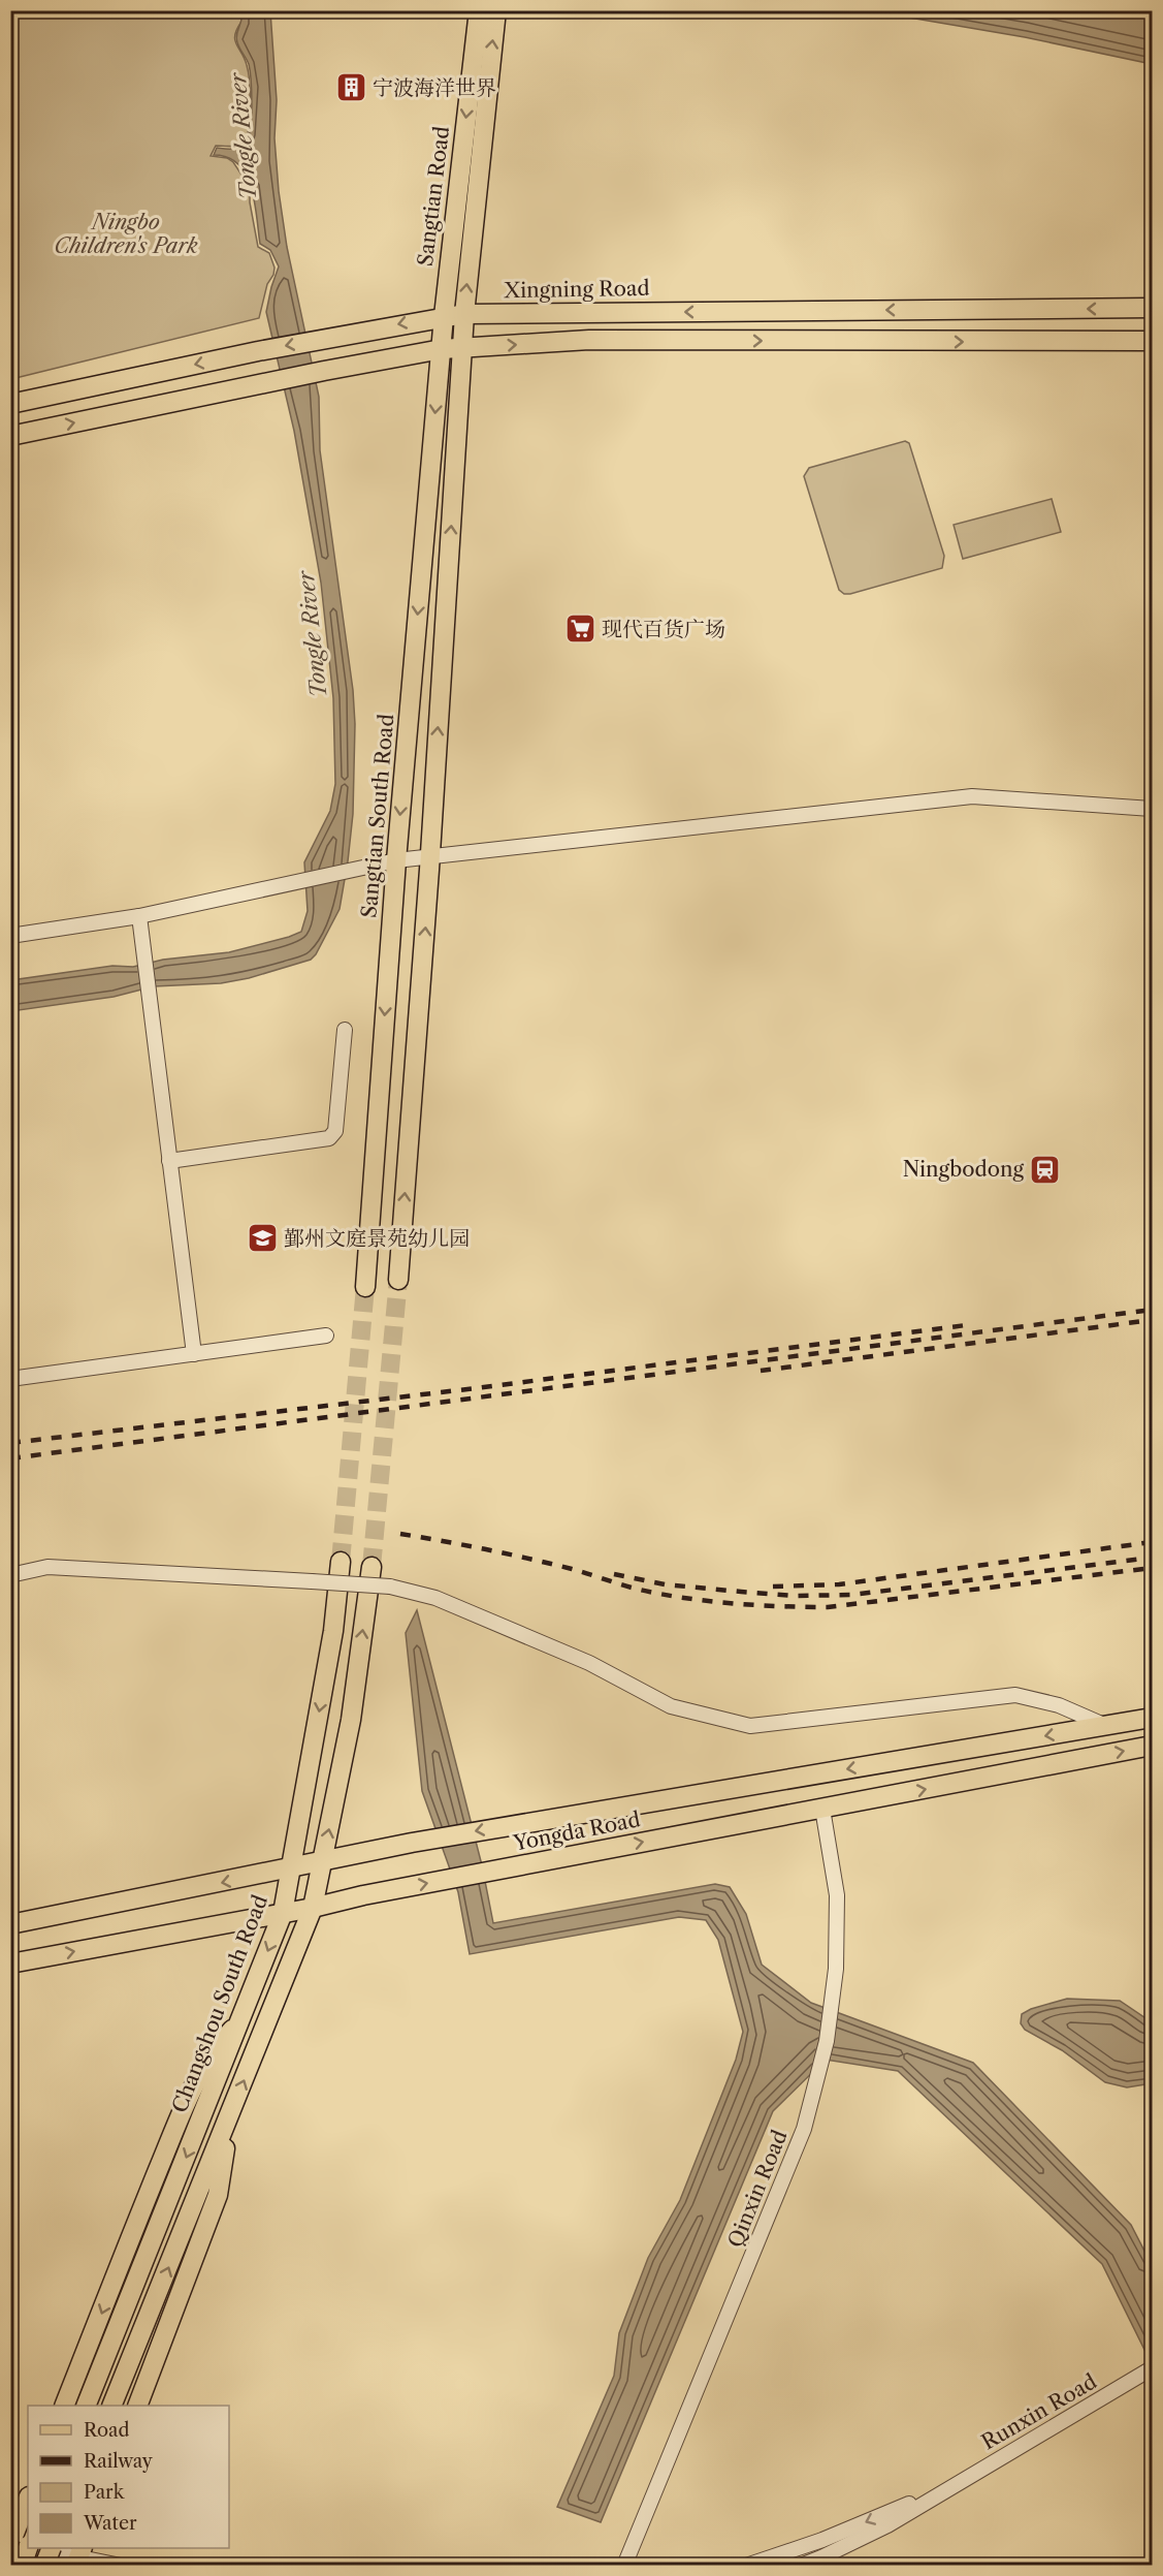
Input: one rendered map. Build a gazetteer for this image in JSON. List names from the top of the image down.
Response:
{
  "streets": {
    "main road": [
      "Sangtian Road",
      "Xingning Road",
      "Sangtian South Road",
      "Yongda Road",
      "Changshou South Road"
    ],
    "street": ["Qinxin Road", "Runxin Road"]
  },
  "crossings": [
    ["Sangtian Road", "Xingning Road"],
    ["Sangtian Road", "Sangtian South Road"],
    ["Yongda Road", "Changshou South Road"],
    ["Yongda Road", "Qinxin Road"]
  ],
  "water": ["Tongle River"],
  "parks": ["Ningbo Children's Park"],
  "places": {
    "building": ["宁波海洋世界"],
    "supermarket": ["现代百货广场"],
    "station": ["Ningbodong"],
    "school or university": ["鄞州文庭景苑幼儿园"]
  },
  "legend": [
    "Road",
    "Railway",
    "Park",
    "Water"
  ]
}
